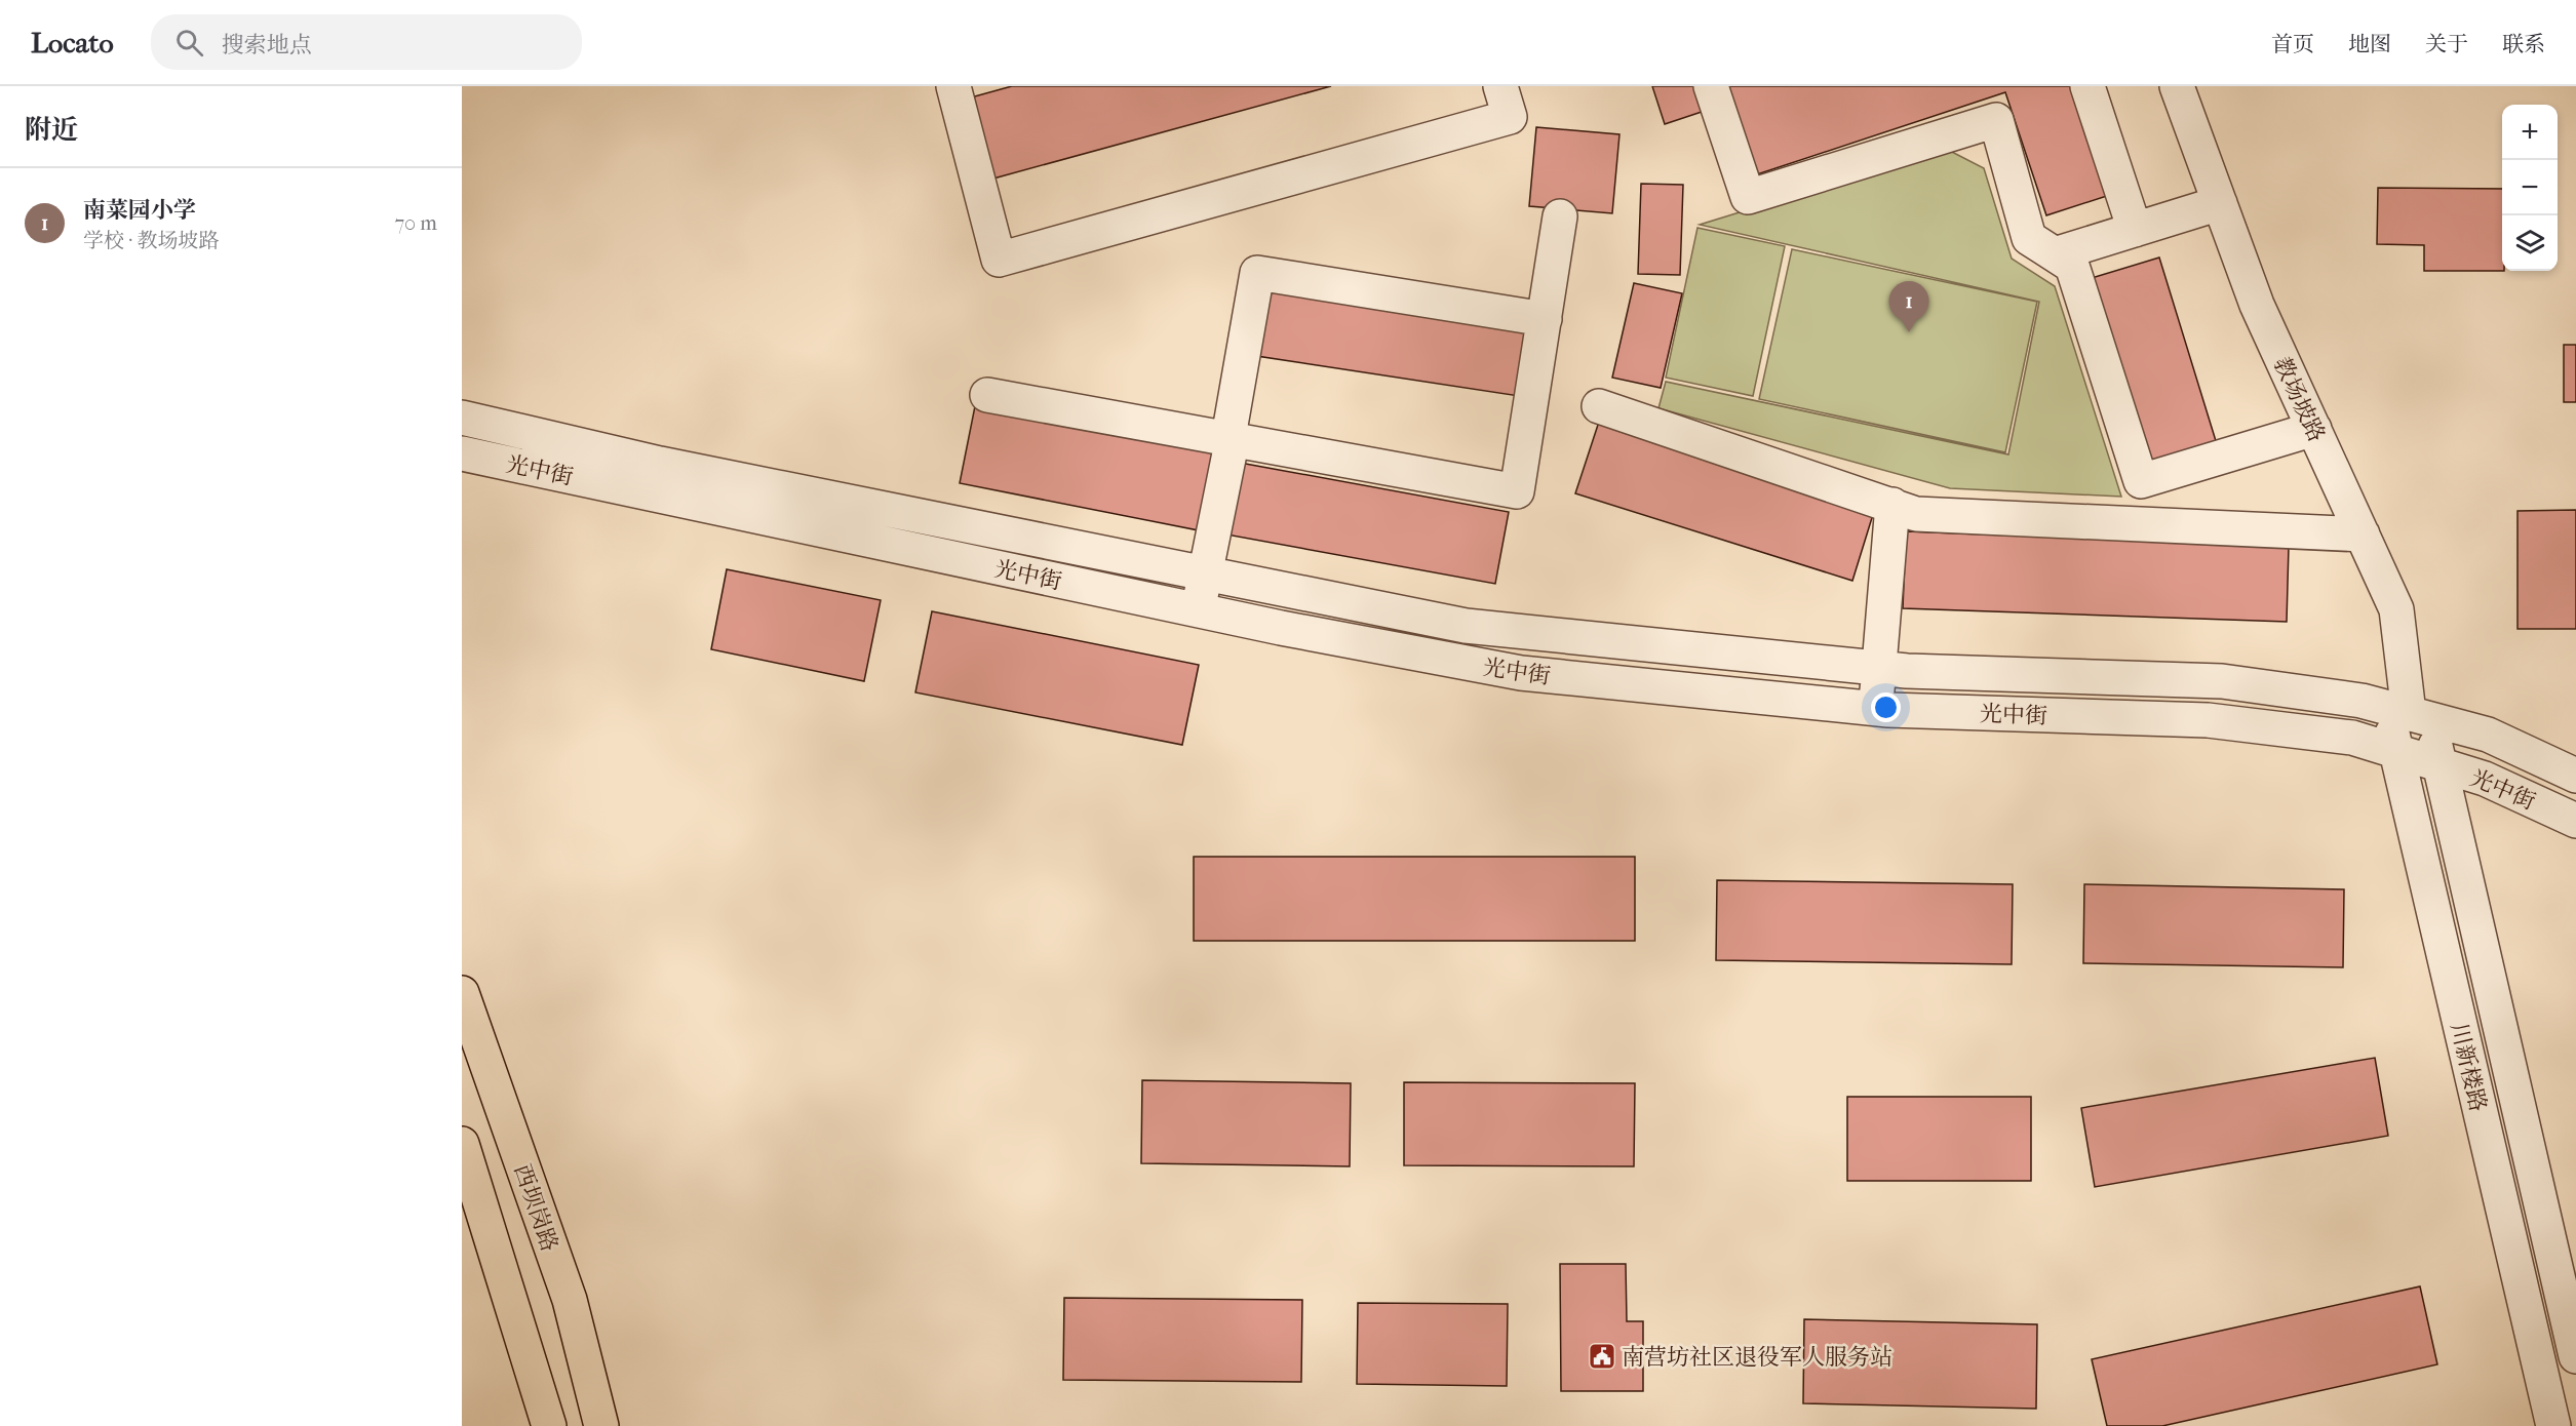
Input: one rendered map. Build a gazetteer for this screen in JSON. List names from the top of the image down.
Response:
{
  "streets": {
    "main road": ["西坝岗路"],
    "street": ["教场坡路", "光中街", "川新楼路"]
  },
  "crossings": [
    ["教场坡路", "光中街"],
    ["教场坡路", "川新楼路"],
    ["光中街", "川新楼路"]
  ],
  "places": {
    "public building": ["南营坊社区退役军人服务站"]
  },
  "page": {
    "header": "Locato",
    "search": "搜索地点",
    "nav": [
      "首页",
      "地图",
      "关于",
      "联系"
    ],
    "heading": "附近",
    "map_buttons": ["+", "−"],
    "list": [
      {
        "mark": "1",
        "name": "南菜园小学",
        "note": "学校 · 教场坡路",
        "value": "70 m"
      }
    ],
    "pins": "1"
  }
}
